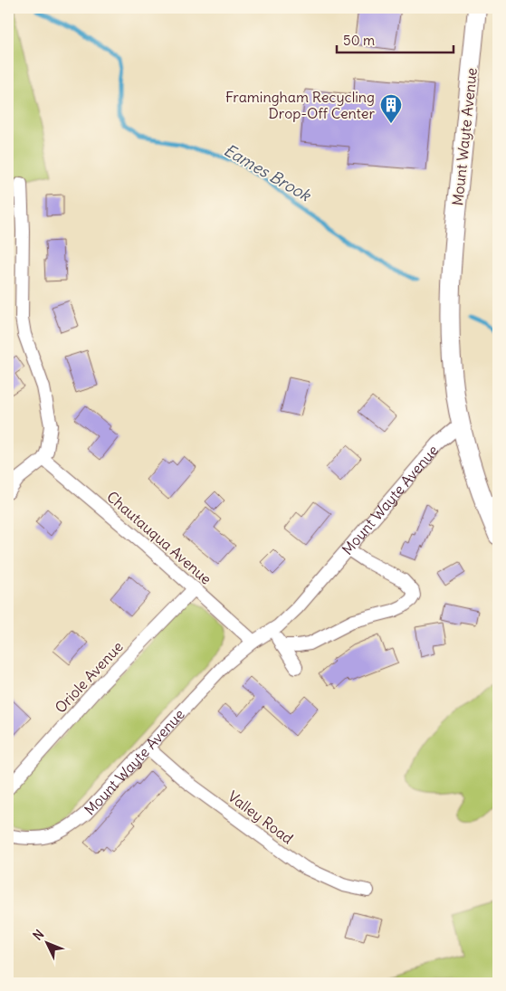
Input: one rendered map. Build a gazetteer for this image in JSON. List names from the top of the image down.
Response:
{
  "streets": {
    "street": [
      "Mount Wayte Avenue",
      "Chautauqua Avenue",
      "Oriole Avenue",
      "Valley Road"
    ]
  },
  "crossings": [
    ["Mount Wayte Avenue", "Chautauqua Avenue"],
    ["Mount Wayte Avenue", "Valley Road"],
    ["Chautauqua Avenue", "Oriole Avenue"]
  ],
  "water": ["Eames Brook"],
  "places": {
    "building": ["Framingham Recycling Drop-Off Center"]
  },
  "scale_bar": "50 m",
  "north": "top left"
}
